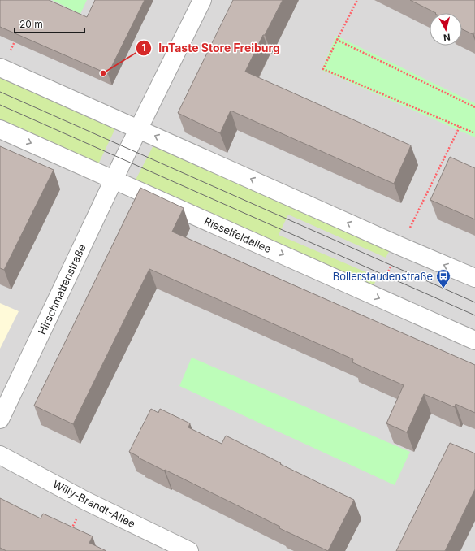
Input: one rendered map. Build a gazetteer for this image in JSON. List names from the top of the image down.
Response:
{
  "streets": {
    "street": ["Rieselfeldallee", "Hirschmattenstraße", "Willy-Brandt-Allee"]
  },
  "crossings": [
    ["Rieselfeldallee", "Hirschmattenstraße"]
  ],
  "places": {
    "other": ["InTaste Store Freiburg"],
    "bus stop": ["Bollerstaudenstraße"]
  },
  "scale_bar": "20 m",
  "north": "bottom"
}
